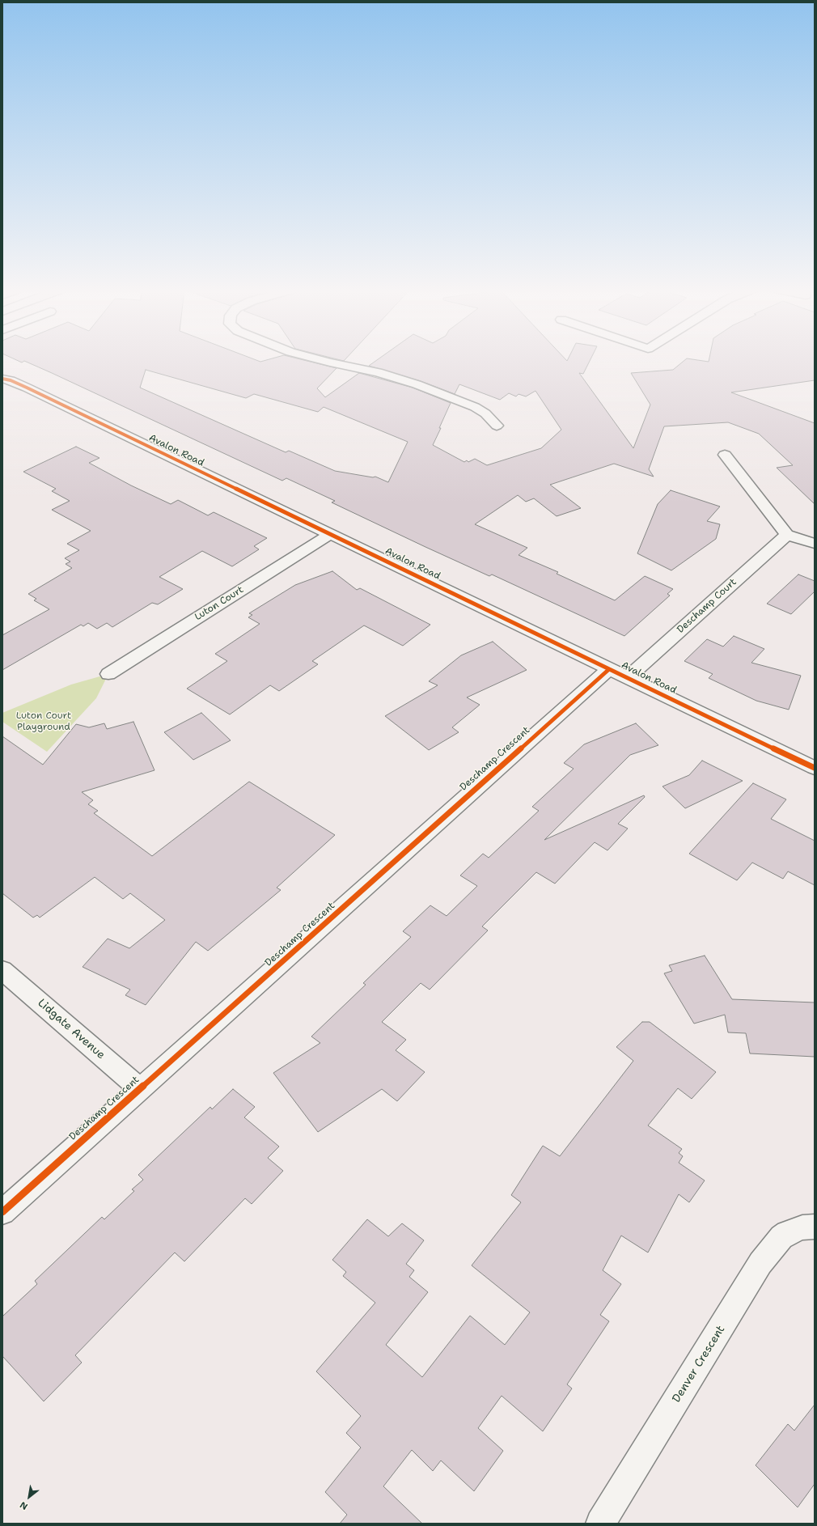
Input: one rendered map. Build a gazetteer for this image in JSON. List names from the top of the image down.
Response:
{
  "streets": {
    "main road": [
      "Avalon Road",
      "Luton Court",
      "Deschamp Court",
      "Deschamp Crescent",
      "Lidgate Avenue",
      "Denver Crescent"
    ]
  },
  "crossings": [
    ["Avalon Road", "Luton Court"],
    ["Avalon Road", "Deschamp Court"],
    ["Avalon Road", "Deschamp Crescent"],
    ["Deschamp Crescent", "Lidgate Avenue"]
  ],
  "parks": ["Luton Court Playground"],
  "north": "bottom left"
}
